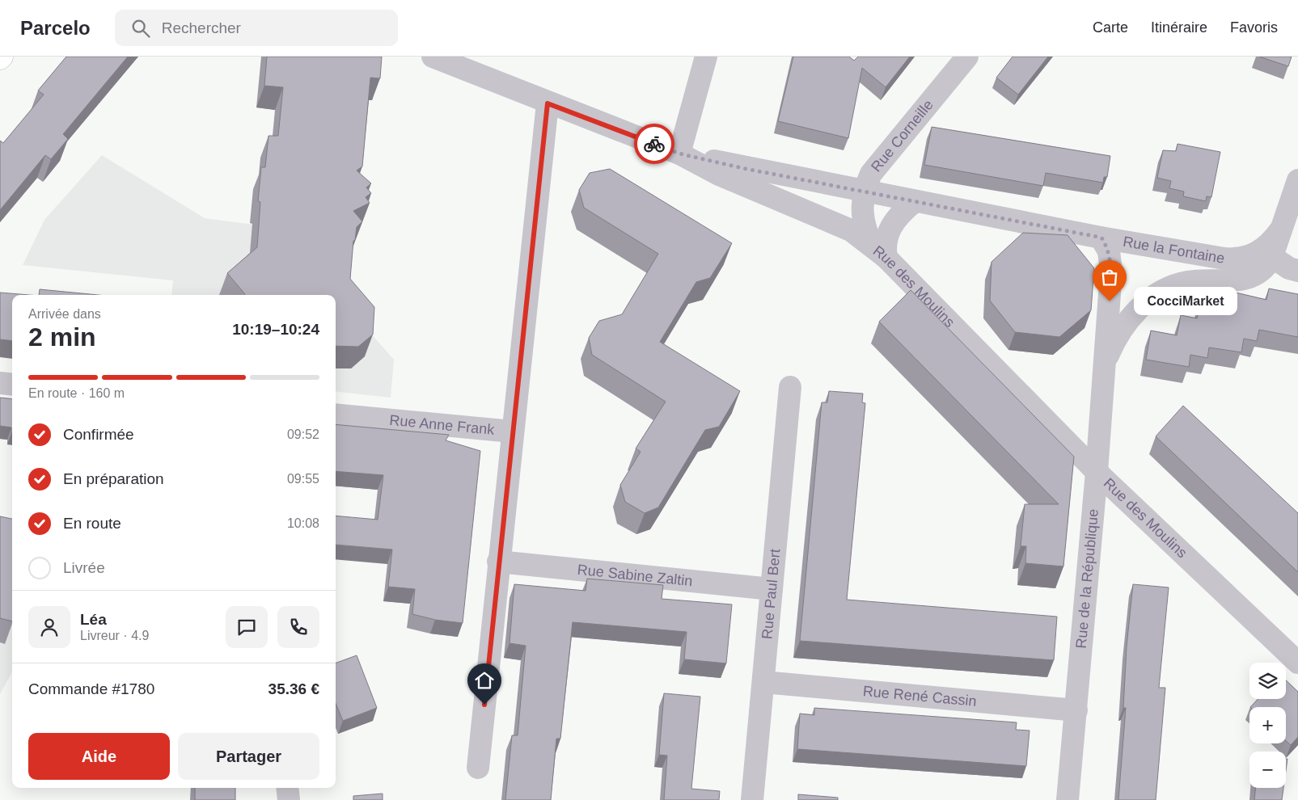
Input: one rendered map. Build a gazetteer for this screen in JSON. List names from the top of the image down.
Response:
{
  "streets": {
    "street": [
      "Rue Corneille",
      "Rue la Fontaine",
      "Rue des Moulins",
      "Rue Anne Frank",
      "Rue Sabine Zaltin",
      "Rue de la République",
      "Rue Paul Bert",
      "Rue René Cassin"
    ]
  },
  "crossings": [
    ["Rue Corneille", "Rue la Fontaine"],
    ["Rue Corneille", "Rue des Moulins"],
    ["Rue la Fontaine", "Rue des Moulins"],
    ["Rue la Fontaine", "Rue de la République"],
    ["Rue des Moulins", "Rue Anne Frank"],
    ["Rue des Moulins", "Rue de la République"],
    ["Rue Sabine Zaltin", "Rue Paul Bert"],
    ["Rue de la République", "Rue René Cassin"],
    ["Rue Paul Bert", "Rue René Cassin"]
  ],
  "places": ["CocciMarket"],
  "page": {
    "header": "Parcelo",
    "search": "Rechercher",
    "nav": ["Carte", "Itinéraire", "Favoris"],
    "bubble": "CocciMarket",
    "heading": ["2 min", "Arrivée dans", "10:19–10:24"],
    "panel": [
      "Léa",
      "Livreur · 4.9",
      "Commande #1780",
      "35.36 €"
    ],
    "bar": "En route · 160 m",
    "list": [
      ["Confirmée", "09:52"],
      ["En préparation", "09:55"],
      ["En route", "10:08"],
      "Livrée"
    ],
    "map_buttons": ["+", "−"],
    "buttons": ["Aide", "Partager"]
  }
}
